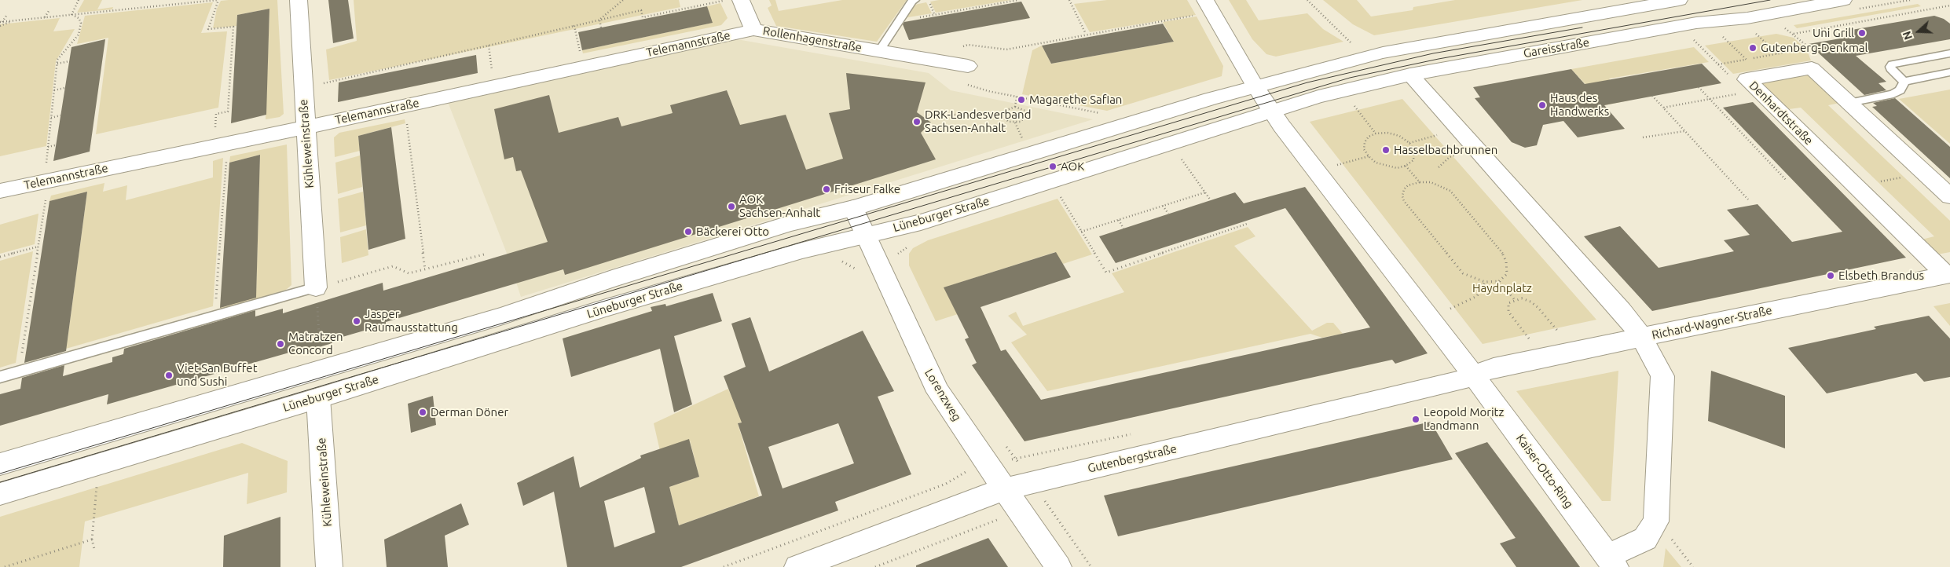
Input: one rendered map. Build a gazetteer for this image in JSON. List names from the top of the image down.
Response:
{
  "streets": {
    "street": [
      "Rollenhagenstraße",
      "Telemannstraße",
      "Gareisstraße",
      "Denhardtstraße",
      "Kühleweinstraße",
      "Lüneburger Straße",
      "Richard-Wagner-Straße",
      "Lorenzweg",
      "Gutenbergstraße",
      "Kaiser-Otto-Ring"
    ]
  },
  "crossings": [
    ["Rollenhagenstraße", "Telemannstraße"],
    ["Telemannstraße", "Kühleweinstraße"],
    ["Gareisstraße", "Lüneburger Straße"],
    ["Denhardtstraße", "Richard-Wagner-Straße"],
    ["Kühleweinstraße", "Lüneburger Straße"],
    ["Lüneburger Straße", "Lorenzweg"],
    ["Richard-Wagner-Straße", "Gutenbergstraße"],
    ["Richard-Wagner-Straße", "Kaiser-Otto-Ring"],
    ["Lorenzweg", "Gutenbergstraße"],
    ["Gutenbergstraße", "Kaiser-Otto-Ring"]
  ],
  "parks": ["Haydnplatz"],
  "places": [
    "Uni Grill",
    "Gutenberg-Denkmal",
    "Magarethe Safian",
    "Haus des Handwerks",
    "DRK-Landesverband Sachsen-Anhalt",
    "Hasselbachbrunnen",
    "AOK",
    "Friseur Falke",
    "AOK Sachsen-Anhalt",
    "Bäckerei Otto",
    "Elsbeth Brandus",
    "Jasper Raumausstattung",
    "Matratzen Concord",
    "Viet San Buffet und Sushi",
    "Derman Döner",
    "Leopold Moritz Landmann"
  ],
  "north": "left"
}
